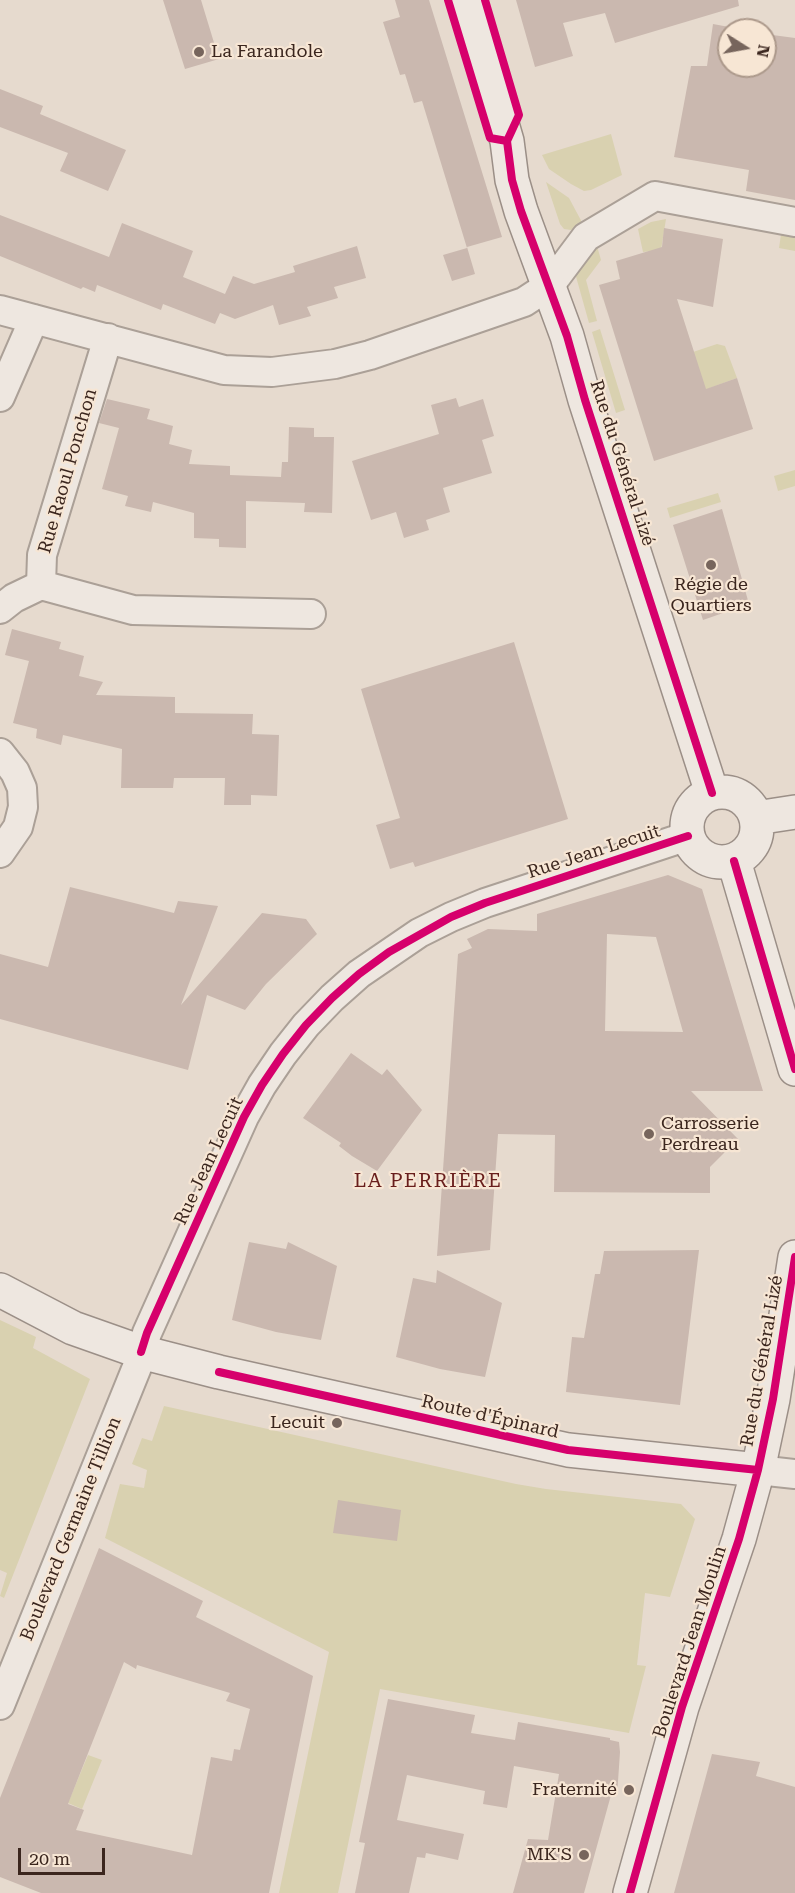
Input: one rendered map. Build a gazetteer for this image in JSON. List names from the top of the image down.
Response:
{
  "streets": {
    "main road": ["Rue du Général Lizé", "Route d'Épinard", "Boulevard Jean Moulin"],
    "street": ["Rue Raoul Ponchon", "Rue Jean Lecuit", "Boulevard Germaine Tillion"]
  },
  "crossings": [
    ["Rue du Général Lizé", "Rue Jean Lecuit"],
    ["Rue du Général Lizé", "Route d'Épinard"],
    ["Rue du Général Lizé", "Boulevard Jean Moulin"],
    ["Rue Jean Lecuit", "Route d'Épinard"],
    ["Rue Jean Lecuit", "Boulevard Germaine Tillion"],
    ["Route d'Épinard", "Boulevard Germaine Tillion"],
    ["Route d'Épinard", "Boulevard Jean Moulin"]
  ],
  "districts": ["LA PERRIÈRE"],
  "places": [
    "La Farandole",
    "Régie de Quartiers",
    "Carrosserie Perdreau",
    "Lecuit",
    "Fraternité",
    "MK'S"
  ],
  "scale_bar": "20 m",
  "north": "right"
}
